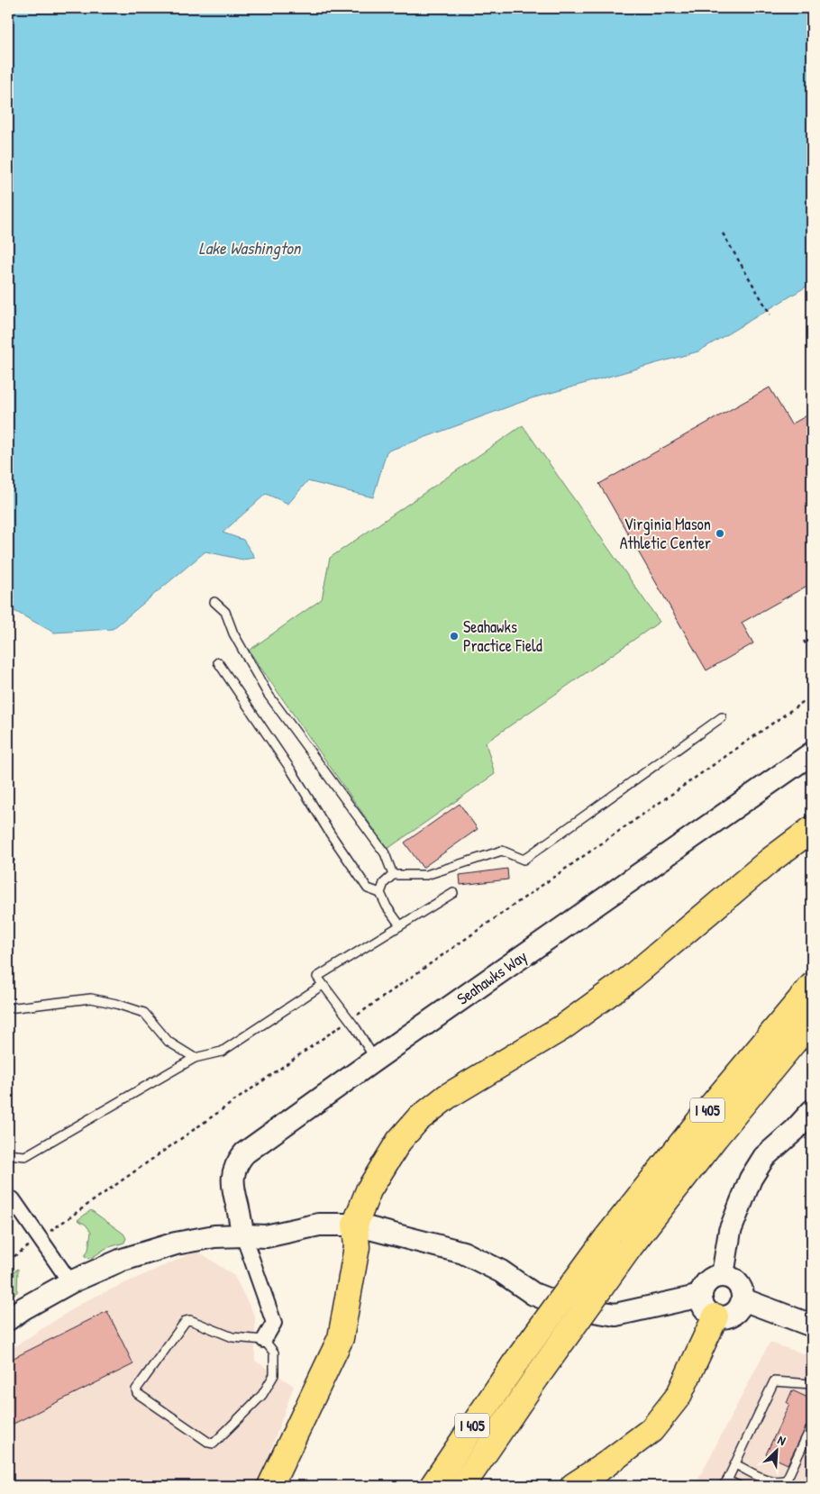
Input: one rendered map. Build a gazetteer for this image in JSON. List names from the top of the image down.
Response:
{
  "streets": {
    "highway": ["I 405"],
    "street": ["Seahawks Way"]
  },
  "water": ["Lake Washington"],
  "places": ["Virginia Mason Athletic Center", "Seahawks Practice Field"],
  "north": "top right"
}
